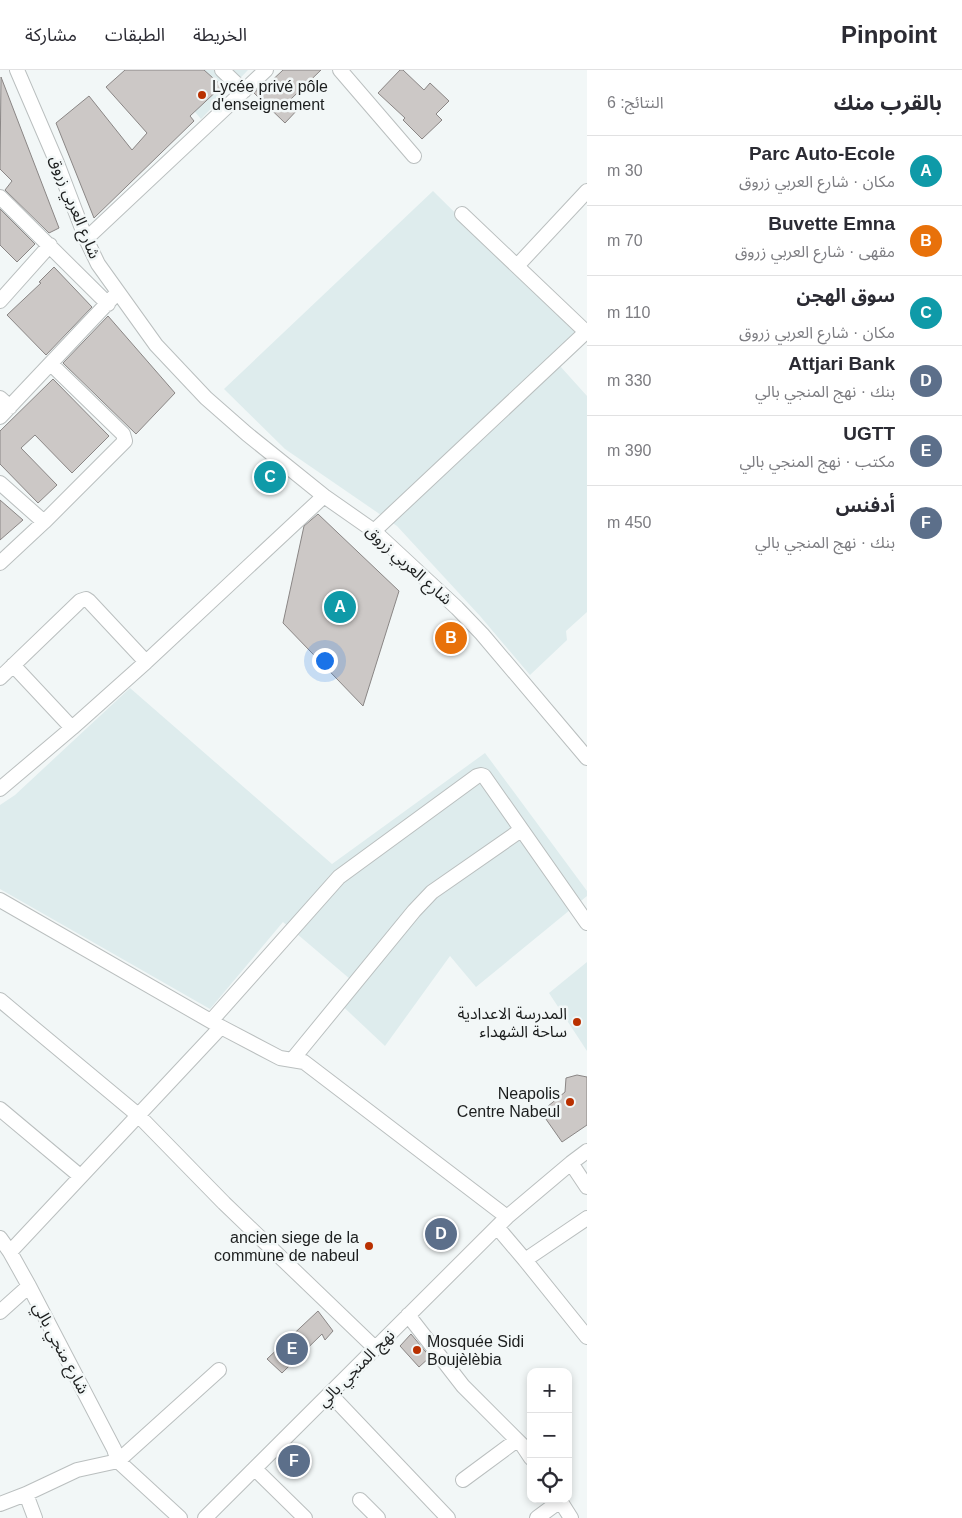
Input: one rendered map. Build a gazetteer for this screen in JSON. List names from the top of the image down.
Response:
{
  "streets": {
    "street": ["شارع العربي زروق", "شارع منجي بالي", "نهج المنجي بالي"]
  },
  "places": [
    "Lycée privé pôle d'enseignement",
    "المدرسة الاعدادية ساحة الشهداء",
    "Neapolis Centre Nabeul",
    "ancien siege de la commune de nabeul",
    "Mosquée Sidi Boujèlèbia"
  ],
  "page": {
    "header": "Pinpoint",
    "nav": ["الخريطة", "الطبقات", "مشاركة"],
    "heading": ["بالقرب منك", "النتائج: 6"],
    "list": [
      {
        "mark": "A",
        "name": "Parc Auto-Ecole",
        "note": "مكان · شارع العربي زروق",
        "value": "30 m"
      },
      {
        "mark": "B",
        "name": "Buvette Emna",
        "note": "مقهى · شارع العربي زروق",
        "value": "70 m"
      },
      {
        "mark": "C",
        "name": "سوق الهجن",
        "note": "مكان · شارع العربي زروق",
        "value": "110 m"
      },
      {
        "mark": "D",
        "name": "Attjari Bank",
        "note": "بنك · نهج المنجي بالي",
        "value": "330 m"
      },
      {
        "mark": "E",
        "name": "UGTT",
        "note": "مكتب · نهج المنجي بالي",
        "value": "390 m"
      },
      {
        "mark": "F",
        "name": "أدفنس",
        "note": "بنك · نهج المنجي بالي",
        "value": "450 m"
      }
    ],
    "pins": [
      "C",
      "A",
      "B",
      "D",
      "E",
      "F"
    ],
    "map_buttons": ["+", "−"]
  }
}
